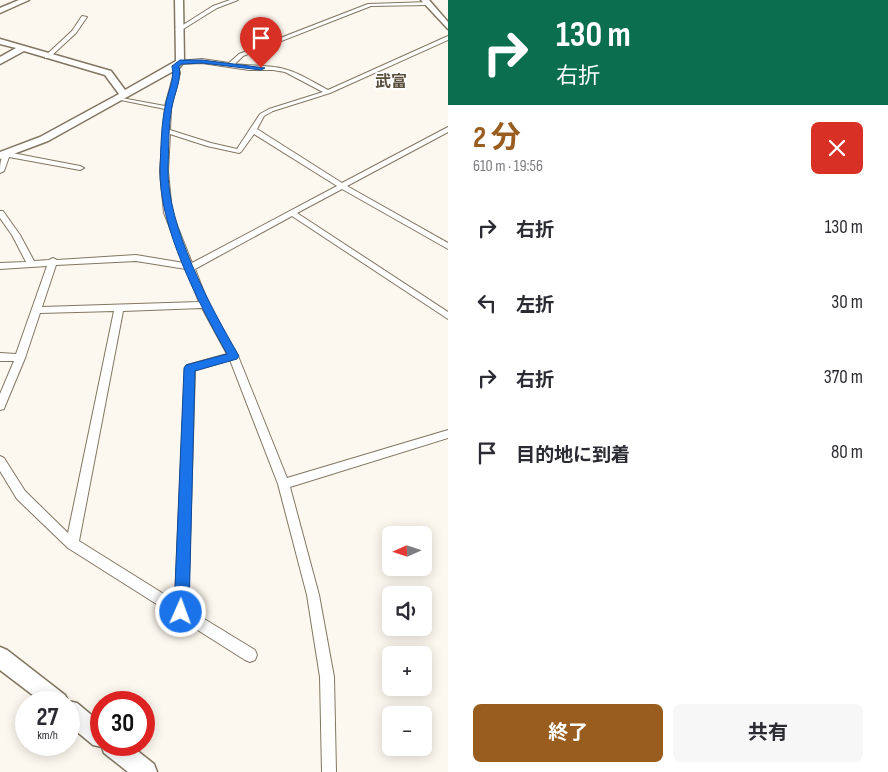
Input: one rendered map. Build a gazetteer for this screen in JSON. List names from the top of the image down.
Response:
{
  "districts": ["武富"],
  "north": "left",
  "page": {
    "turn": ["130 m", "右折"],
    "heading": ["2 分", "610 m · 19:56"],
    "list": [
      {
        "name": "右折",
        "value": "130 m"
      },
      {
        "name": "左折",
        "value": "30 m"
      },
      {
        "name": "右折",
        "value": "370 m"
      },
      {
        "name": "目的地に到着",
        "value": "80 m"
      }
    ],
    "map_buttons": ["+", "−"],
    "speed": "27 km/h",
    "limit": "30",
    "buttons": ["終了", "共有"]
  }
}
